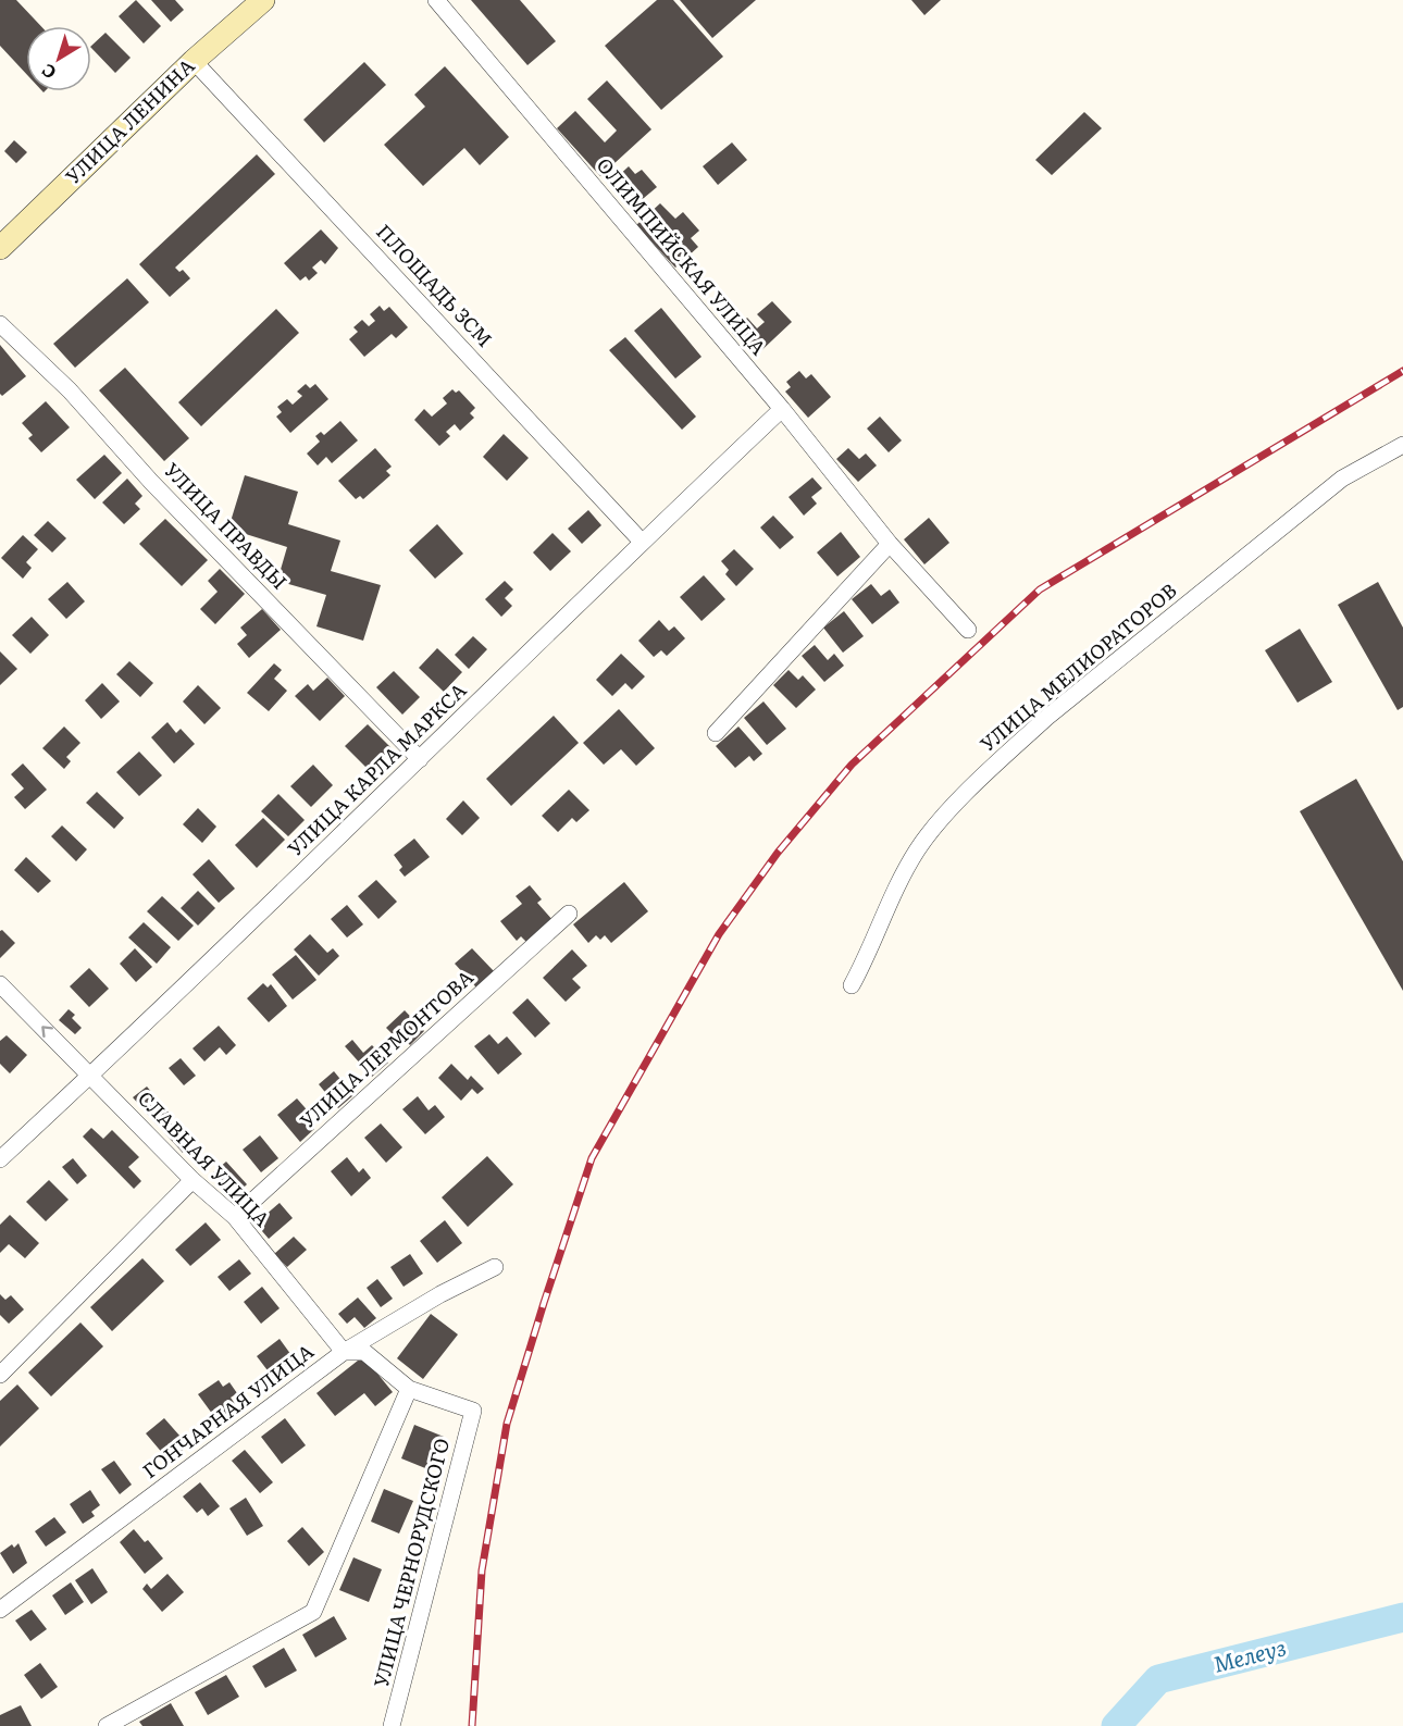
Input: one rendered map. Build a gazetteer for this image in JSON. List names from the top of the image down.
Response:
{
  "streets": {
    "main road": ["УЛИЦА ЛЕНИНА"],
    "street": [
      "ОЛИМПИЙСКАЯ УЛИЦА",
      "ПЛОЩАДЬ ЗСМ",
      "УЛИЦА ПРАВДЫ",
      "УЛИЦА МЕЛИОРАТОРОВ",
      "УЛИЦА КАРЛА МАРКСА",
      "УЛИЦА ЛЕРМОНТОВА",
      "СЛАВНАЯ УЛИЦА",
      "ГОНЧАРНАЯ УЛИЦА",
      "УЛИЦА ЧЕРНОРУДСКОГО"
    ]
  },
  "crossings": [
    ["УЛИЦА ЛЕНИНА", "ПЛОЩАДЬ ЗСМ"],
    ["ОЛИМПИЙСКАЯ УЛИЦА", "УЛИЦА КАРЛА МАРКСА"],
    ["ПЛОЩАДЬ ЗСМ", "УЛИЦА КАРЛА МАРКСА"],
    ["УЛИЦА ПРАВДЫ", "УЛИЦА КАРЛА МАРКСА"],
    ["УЛИЦА КАРЛА МАРКСА", "СЛАВНАЯ УЛИЦА"],
    ["УЛИЦА ЛЕРМОНТОВА", "СЛАВНАЯ УЛИЦА"],
    ["СЛАВНАЯ УЛИЦА", "ГОНЧАРНАЯ УЛИЦА"]
  ],
  "water": ["Мелеуз"],
  "north": "bottom left"
}
